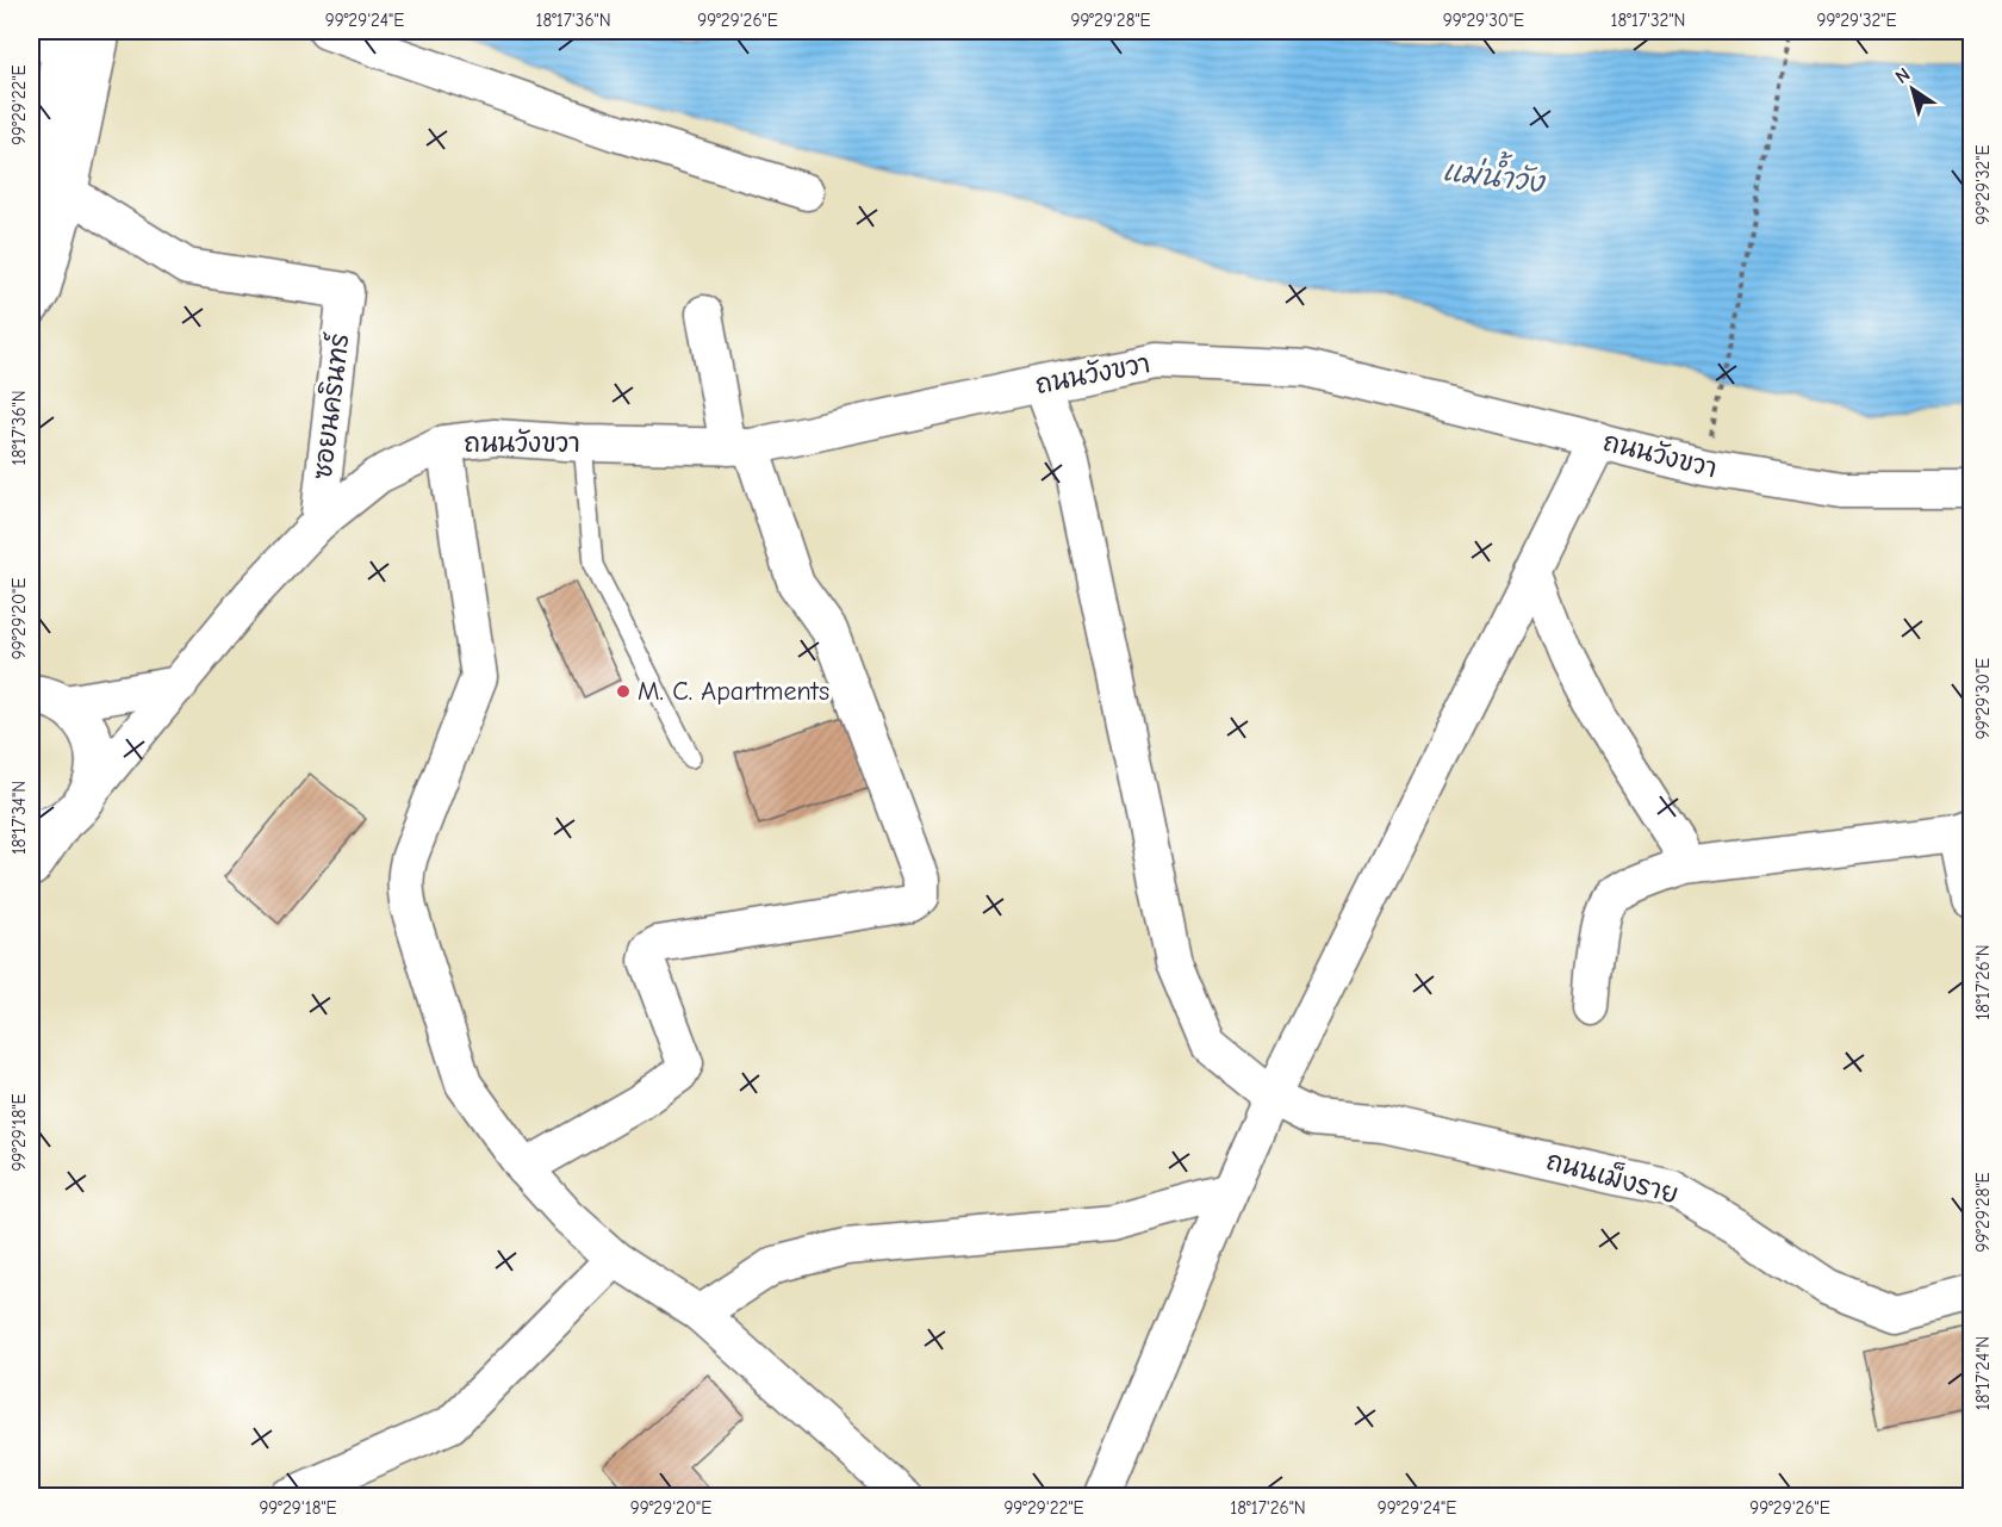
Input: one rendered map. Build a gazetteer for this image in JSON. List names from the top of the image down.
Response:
{
  "streets": {
    "street": ["ถนนวังขวา", "ซอยนครินทร์", "ถนนเม็งราย"]
  },
  "crossings": [
    ["ถนนวังขวา", "ซอยนครินทร์"],
    ["ถนนวังขวา", "ถนนเม็งราย"]
  ],
  "water": ["แม่น้ำวัง"],
  "places": ["M. C. Apartments"],
  "north": "top left",
  "coordinates": [
    "99°29'24\"E",
    "18°17'36\"N",
    "99°29'26\"E",
    "99°29'28\"E",
    "99°29'30\"E",
    "18°17'32\"N",
    "99°29'32\"E",
    "99°29'22\"E",
    "99°29'20\"E",
    "18°17'34\"N",
    "18°17'26\"N",
    "99°29'18\"E",
    "18°17'24\"N"
  ]
}
